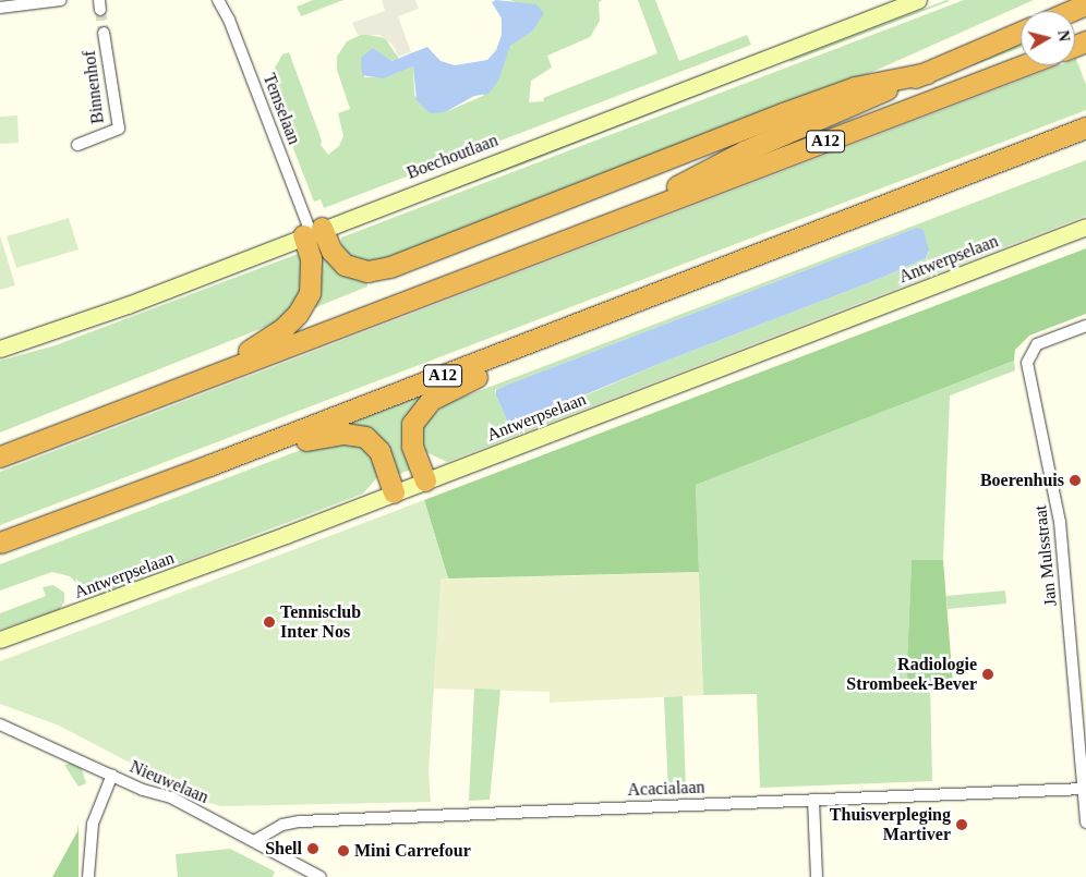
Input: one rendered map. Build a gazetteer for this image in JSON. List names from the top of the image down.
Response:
{
  "streets": {
    "highway": ["A12"],
    "main road": ["Boechoutlaan", "Antwerpselaan"],
    "street": [
      "Binnenhof",
      "Temselaan",
      "Jan Mulsstraat",
      "Nieuwelaan",
      "Acacialaan"
    ]
  },
  "crossings": [
    ["Temselaan", "Boechoutlaan"],
    ["Jan Mulsstraat", "Acacialaan"],
    ["Nieuwelaan", "Acacialaan"]
  ],
  "places": [
    "Boerenhuis",
    "Tennisclub Inter Nos",
    "Radiologie Strombeek-Bever",
    "Thuisverpleging Martiver",
    "Shell",
    "Mini Carrefour"
  ],
  "north": "right"
}
